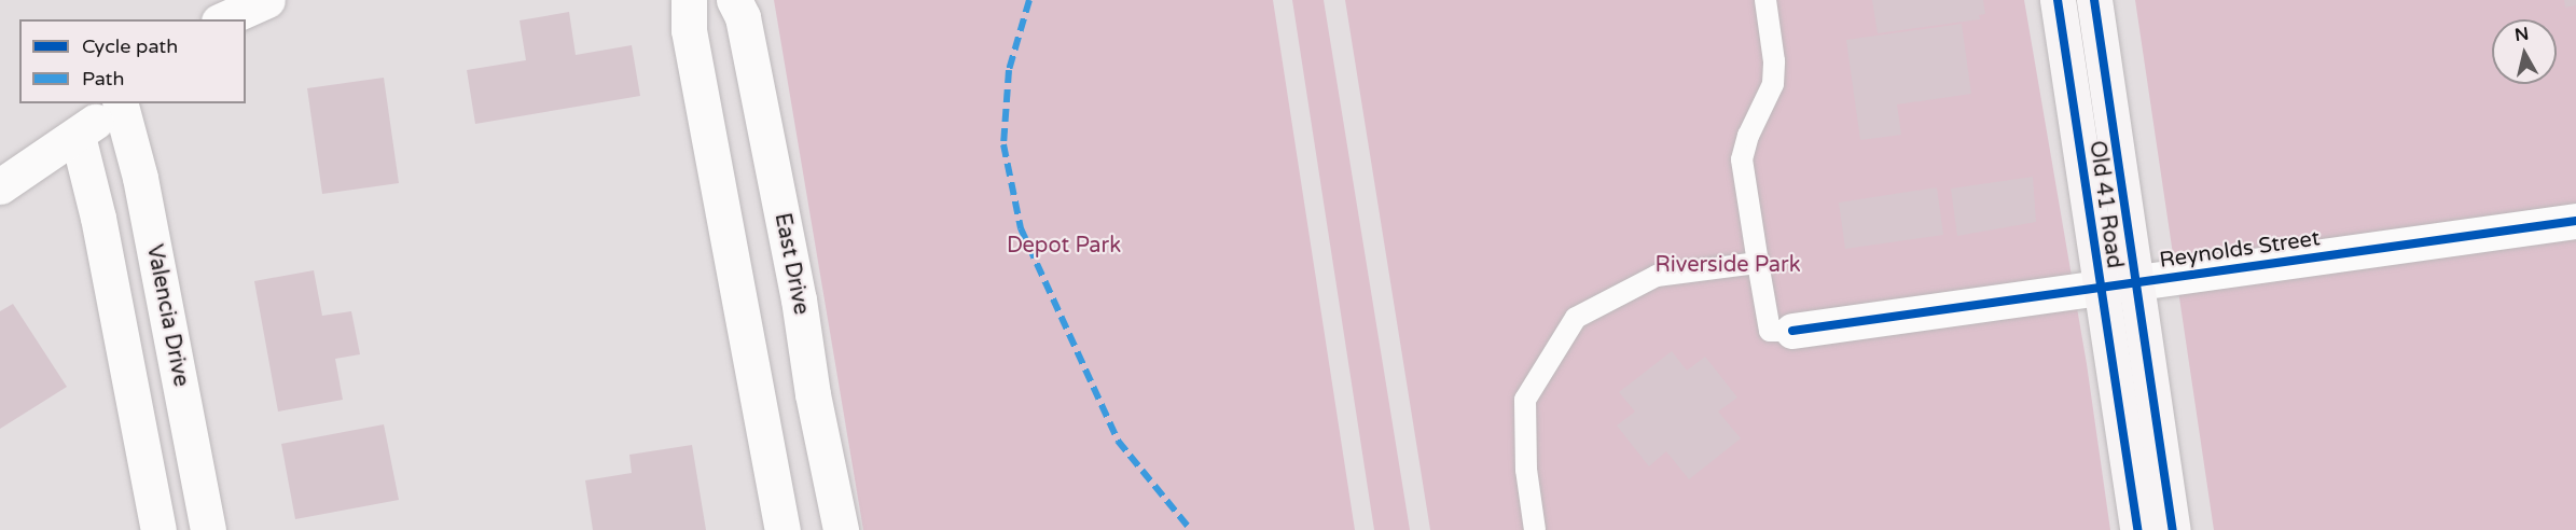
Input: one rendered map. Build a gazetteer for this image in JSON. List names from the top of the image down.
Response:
{
  "streets": {
    "street": [
      "Old 41 Road",
      "Reynolds Street",
      "East Drive",
      "Valencia Drive"
    ]
  },
  "crossings": [
    ["Old 41 Road", "Reynolds Street"]
  ],
  "parks": ["Depot Park", "Riverside Park"],
  "legend": ["Cycle path", "Path"],
  "north": "top"
}
